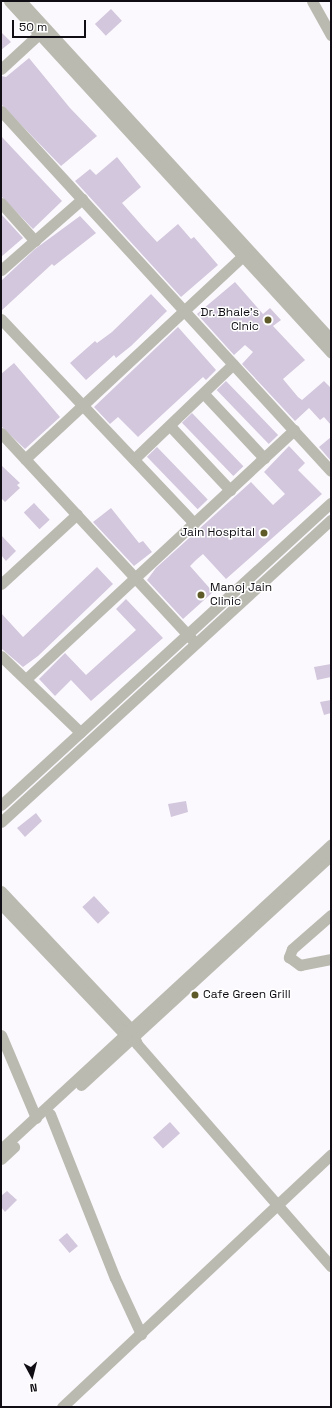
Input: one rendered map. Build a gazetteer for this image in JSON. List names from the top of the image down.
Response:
{
  "places": [
    "Dr. Bhale's Clnic",
    "Jain Hospital",
    "Manoj Jain Clinic",
    "Cafe Green Grill"
  ],
  "scale_bar": "50 m",
  "north": "bottom"
}
